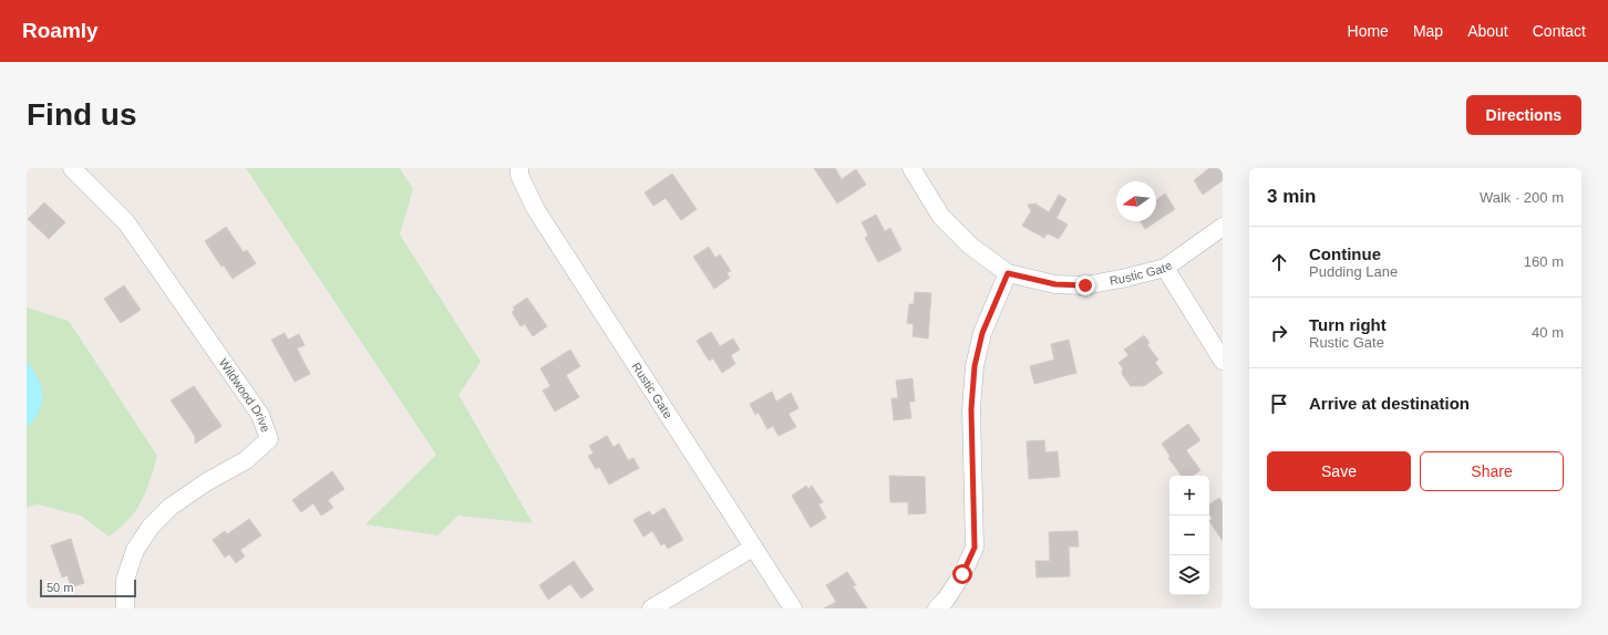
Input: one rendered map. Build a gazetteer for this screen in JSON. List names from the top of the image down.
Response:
{
  "streets": {
    "street": ["Rustic Gate", "Wildwood Drive"]
  },
  "scale_bar": "50 m",
  "north": "left",
  "page": {
    "header": "Roamly",
    "nav": [
      "Home",
      "Map",
      "About",
      "Contact"
    ],
    "buttons": [
      "Directions",
      ["Save", "Share"]
    ],
    "title": "Find us",
    "heading": ["3 min", "Walk · 200 m"],
    "list": [
      ["Continue", "Pudding Lane", "160 m"],
      ["Turn right", "Rustic Gate", "40 m"],
      "Arrive at destination"
    ],
    "map_buttons": ["+", "−"],
    "scale": "50 m"
  }
}
